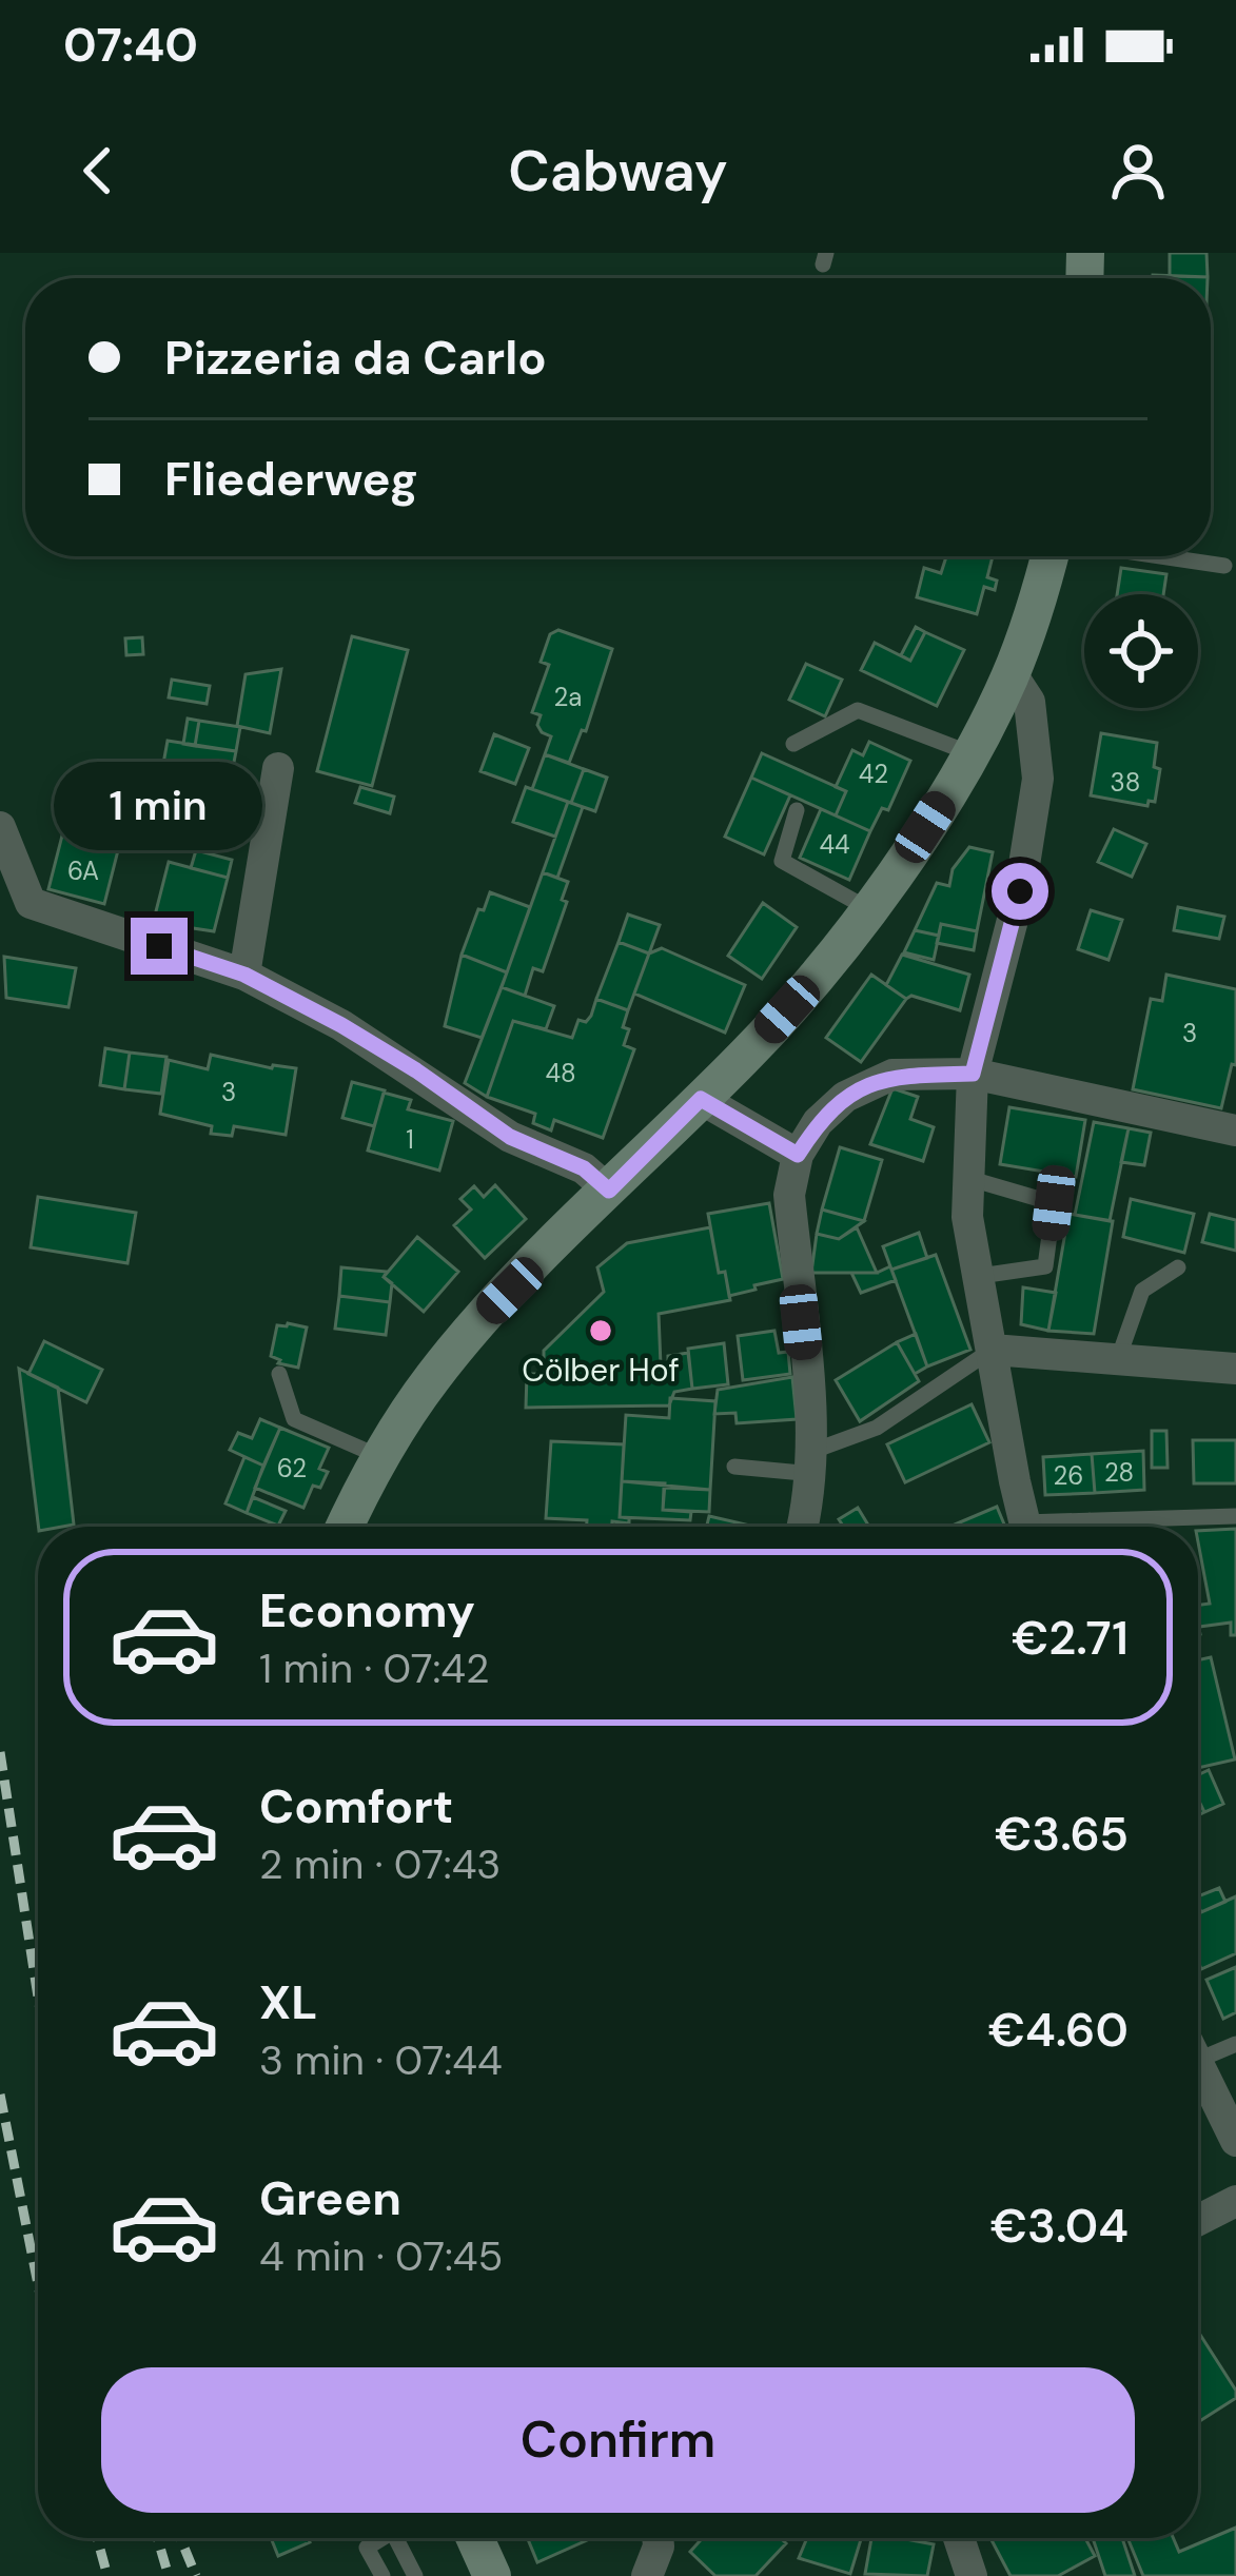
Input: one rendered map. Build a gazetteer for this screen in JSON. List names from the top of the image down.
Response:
{
  "places": ["Cölber Hof"],
  "house_numbers": [
    "2a",
    "42",
    "38",
    "44",
    "6A",
    "3",
    "48",
    "3",
    "1",
    "62",
    "28",
    "26"
  ],
  "page": {
    "status": "07:40",
    "header": "Cabway",
    "banner": ["Pizzeria da Carlo", "Fliederweg"],
    "bubble": "1 min",
    "list": [
      {
        "name": "Economy",
        "note": "1 min · 07:42",
        "value": "€2.71"
      },
      {
        "name": "Comfort",
        "note": "2 min · 07:43",
        "value": "€3.65"
      },
      {
        "name": "XL",
        "note": "3 min · 07:44",
        "value": "€4.60"
      },
      {
        "name": "Green",
        "note": "4 min · 07:45",
        "value": "€3.04"
      }
    ],
    "buttons": "Confirm"
  }
}
